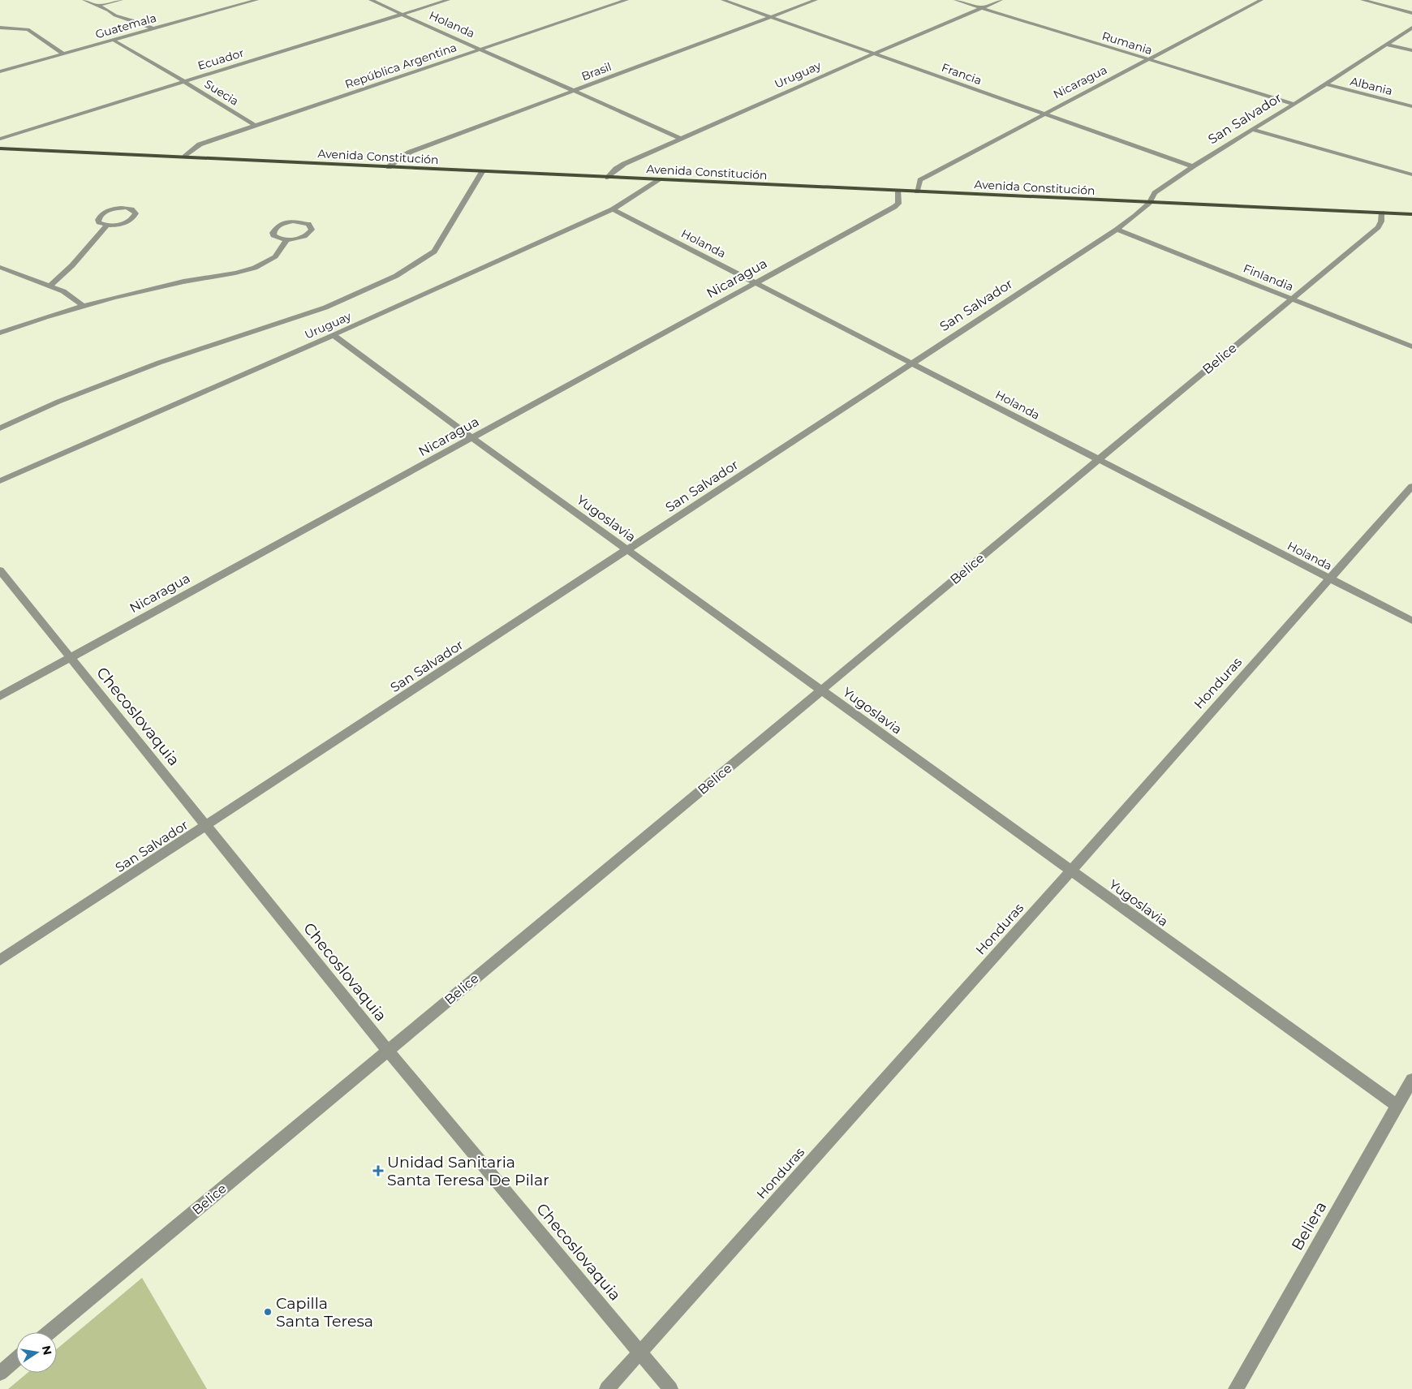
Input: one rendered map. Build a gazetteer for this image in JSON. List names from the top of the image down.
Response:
{
  "streets": {
    "main road": ["Avenida Constitución"],
    "street": [
      "Holanda",
      "Guatemala",
      "Rumania",
      "Ecuador",
      "República Argentina",
      "Brasil",
      "Francia",
      "Uruguay",
      "Nicaragua",
      "Albania",
      "Suecia",
      "San Salvador",
      "Finlandia",
      "Belice",
      "Yugoslavia",
      "Honduras",
      "Checoslovaquia",
      "Beliera"
    ]
  },
  "crossings": [
    ["Holanda", "Ecuador"],
    ["Holanda", "República Argentina"],
    ["Holanda", "Brasil"],
    ["Holanda", "Uruguay"],
    ["Holanda", "Nicaragua"],
    ["Holanda", "San Salvador"],
    ["Holanda", "Belice"],
    ["Holanda", "Honduras"],
    ["Guatemala", "Suecia"],
    ["Rumania", "Uruguay"],
    ["Rumania", "Nicaragua"],
    ["Rumania", "San Salvador"],
    ["Ecuador", "Suecia"],
    ["República Argentina", "Suecia"],
    ["República Argentina", "Avenida Constitución"],
    ["Brasil", "Francia"],
    ["Brasil", "Avenida Constitución"],
    ["Francia", "Uruguay"],
    ["Francia", "Nicaragua"],
    ["Francia", "San Salvador"],
    ["Uruguay", "Avenida Constitución"],
    ["Uruguay", "Yugoslavia"],
    ["Nicaragua", "Avenida Constitución"],
    ["Nicaragua", "Yugoslavia"],
    ["Nicaragua", "Checoslovaquia"],
    ["Albania", "San Salvador"],
    ["San Salvador", "Avenida Constitución"],
    ["San Salvador", "Finlandia"],
    ["San Salvador", "Yugoslavia"],
    ["San Salvador", "Checoslovaquia"],
    ["Avenida Constitución", "Belice"],
    ["Finlandia", "Belice"],
    ["Belice", "Yugoslavia"],
    ["Belice", "Checoslovaquia"],
    ["Yugoslavia", "Honduras"],
    ["Yugoslavia", "Beliera"],
    ["Honduras", "Checoslovaquia"]
  ],
  "places": {
    "health": ["Unidad Sanitaria Santa Teresa De Pilar"],
    "other": ["Capilla Santa Teresa"]
  },
  "north": "right"
}
